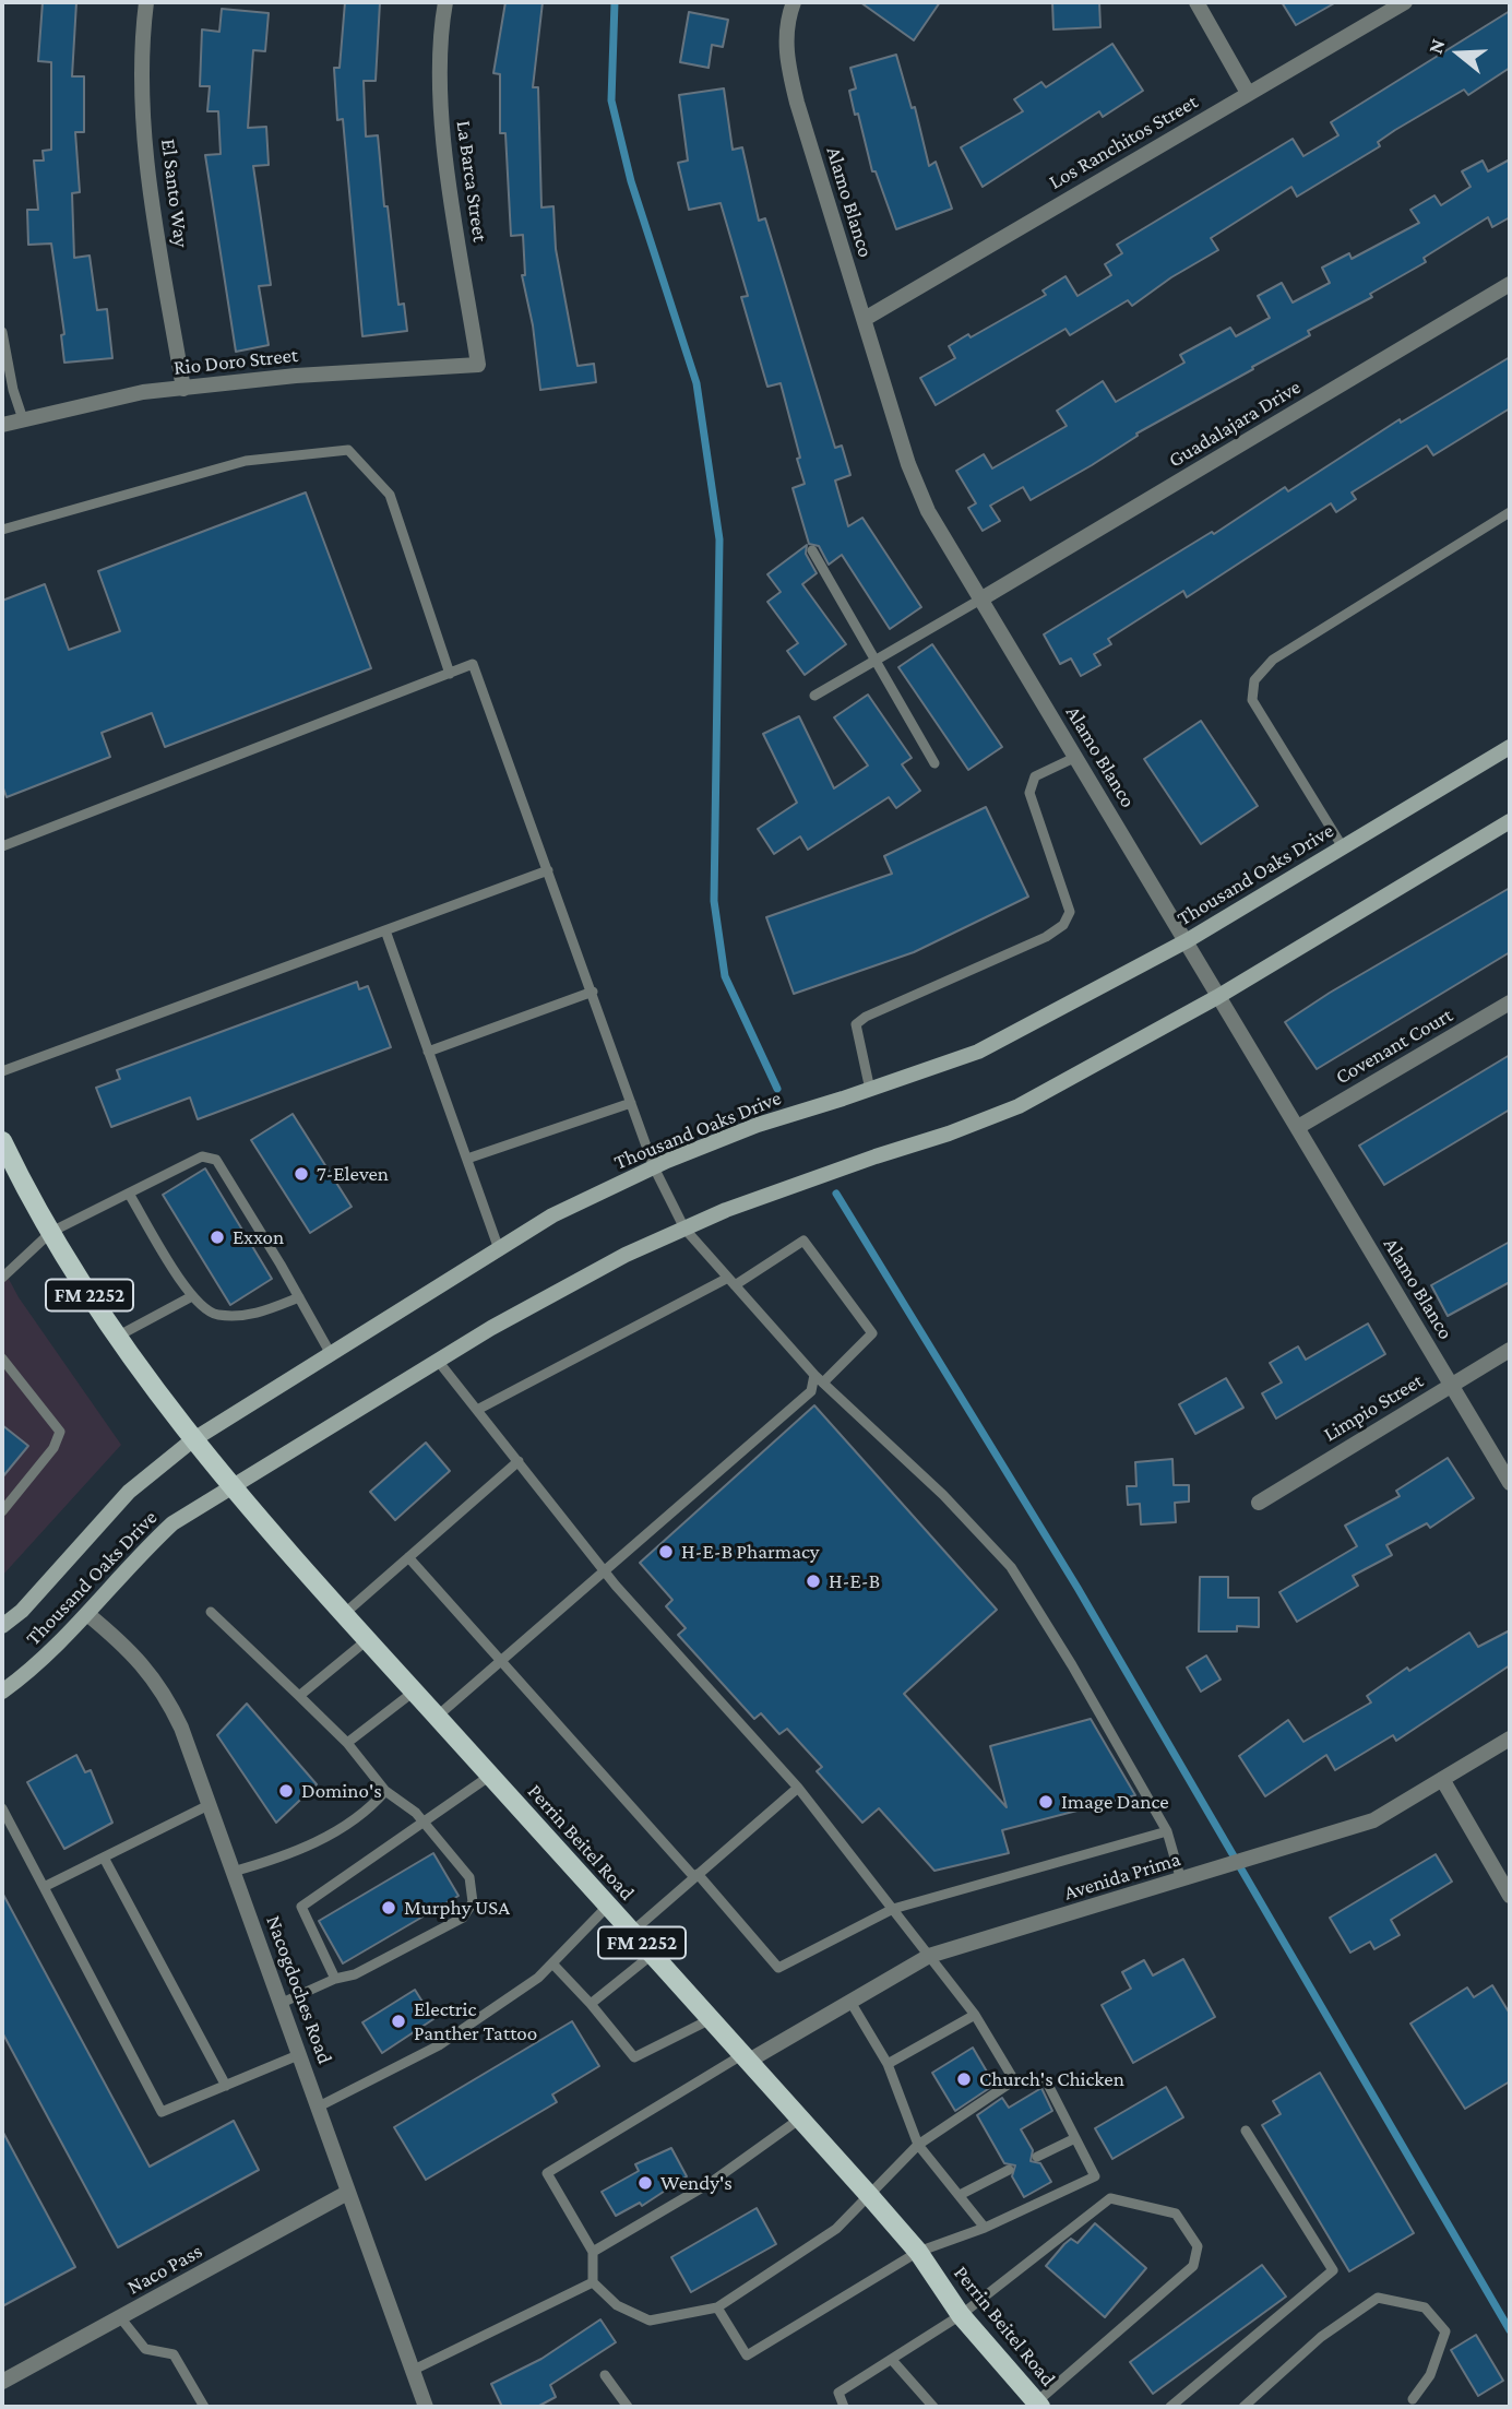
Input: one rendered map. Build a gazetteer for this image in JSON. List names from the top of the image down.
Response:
{
  "streets": {
    "main road": ["Thousand Oaks Drive", "FM 2252", "Perrin Beitel Road"],
    "street": [
      "Los Ranchitos Street",
      "La Barca Street",
      "El Santo Way",
      "Alamo Blanco",
      "Rio Doro Street",
      "Guadalajara Drive",
      "Covenant Court",
      "Limpio Street",
      "Avenida Prima",
      "Nacogdoches Road",
      "Naco Pass"
    ]
  },
  "crossings": [
    ["Los Ranchitos Street", "Alamo Blanco"],
    ["La Barca Street", "Rio Doro Street"],
    ["El Santo Way", "Rio Doro Street"],
    ["Alamo Blanco", "Guadalajara Drive"],
    ["Alamo Blanco", "Thousand Oaks Drive"],
    ["Alamo Blanco", "Covenant Court"],
    ["Alamo Blanco", "Limpio Street"],
    ["Thousand Oaks Drive", "FM 2252"],
    ["Thousand Oaks Drive", "Perrin Beitel Road"],
    ["Thousand Oaks Drive", "Nacogdoches Road"],
    ["FM 2252", "Perrin Beitel Road"],
    ["Perrin Beitel Road", "Avenida Prima"],
    ["Nacogdoches Road", "Naco Pass"]
  ],
  "places": [
    "7-Eleven",
    "Exxon",
    "H-E-B Pharmacy",
    "H-E-B",
    "Domino's",
    "Image Dance",
    "Murphy USA",
    "Electric Panther Tattoo",
    "Church's Chicken",
    "Wendy's"
  ],
  "north": "left"
}
